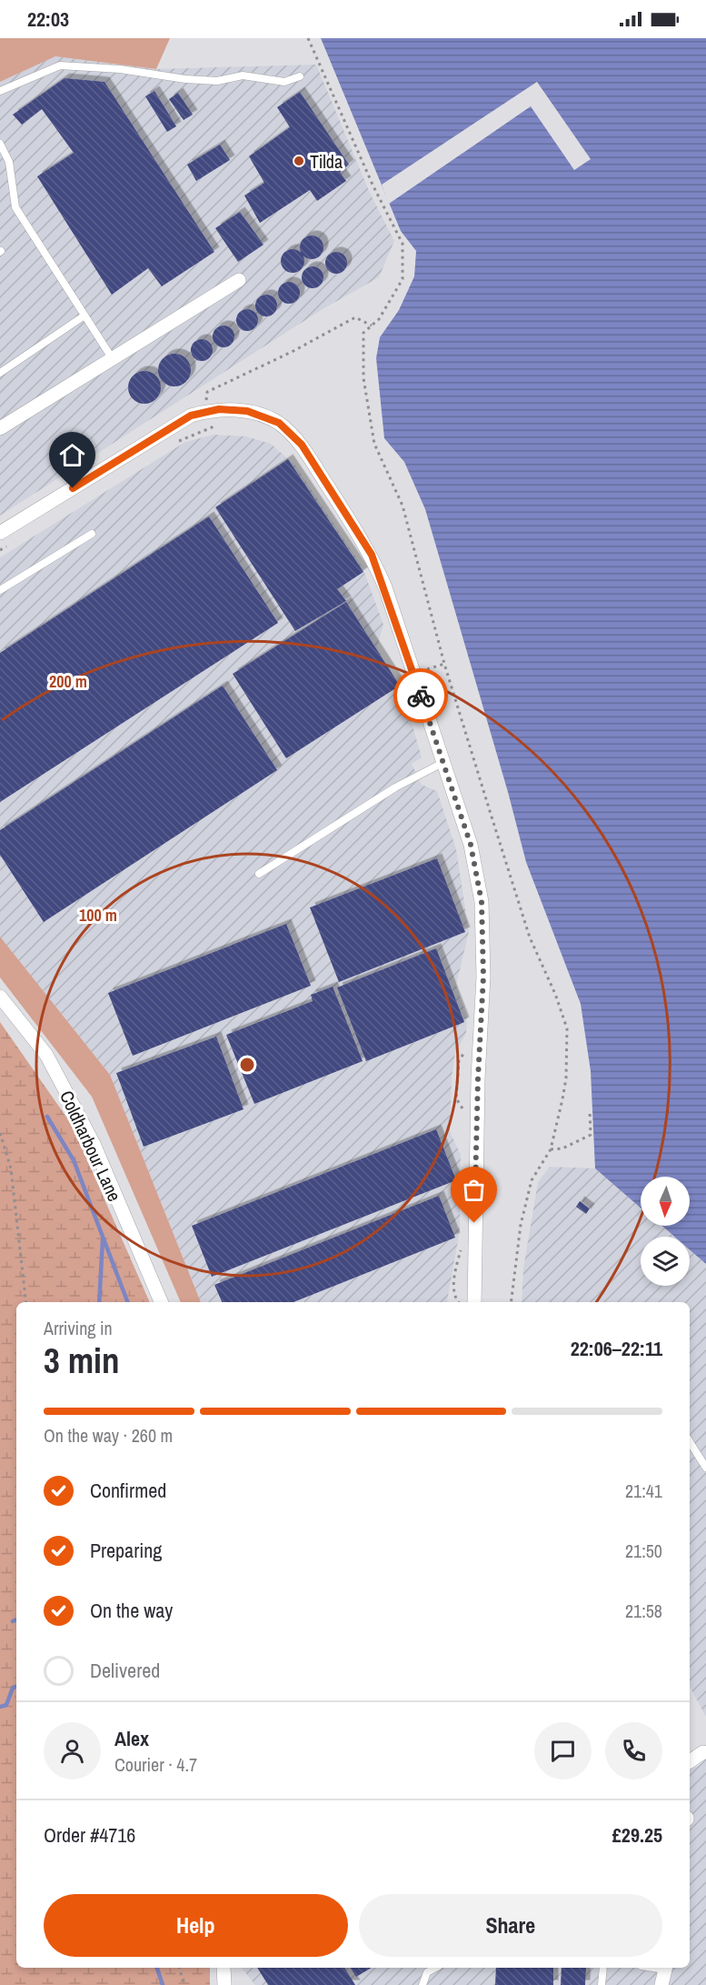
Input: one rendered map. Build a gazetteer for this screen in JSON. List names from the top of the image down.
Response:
{
  "streets": {
    "street": ["Coldharbour Lane"]
  },
  "places": ["Tilda"],
  "north": "bottom",
  "page": {
    "status": "22:03",
    "heading": ["3 min", "Arriving in", "22:06–22:11"],
    "panel": [
      "Alex",
      "Courier · 4.7",
      "Order #4716",
      "£29.25"
    ],
    "bar": "On the way · 260 m",
    "list": [
      ["Confirmed", "21:41"],
      ["Preparing", "21:50"],
      ["On the way", "21:58"],
      "Delivered"
    ],
    "buttons": ["Help", "Share"]
  },
  "rings": ["200 m", "100 m"]
}
